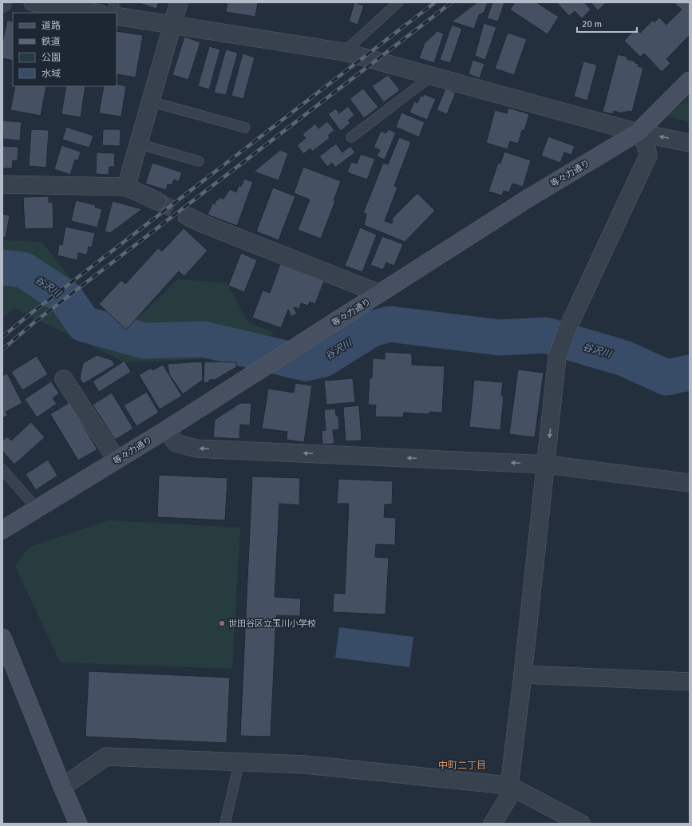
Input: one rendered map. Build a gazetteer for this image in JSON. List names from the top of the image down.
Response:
{
  "streets": {
    "street": ["等々力通り"]
  },
  "districts": ["中町二丁目"],
  "water": ["谷沢川"],
  "places": ["世田谷区立玉川小学校"],
  "legend": [
    "道路",
    "鉄道",
    "公園",
    "水域"
  ],
  "scale_bar": "20 m"
}
